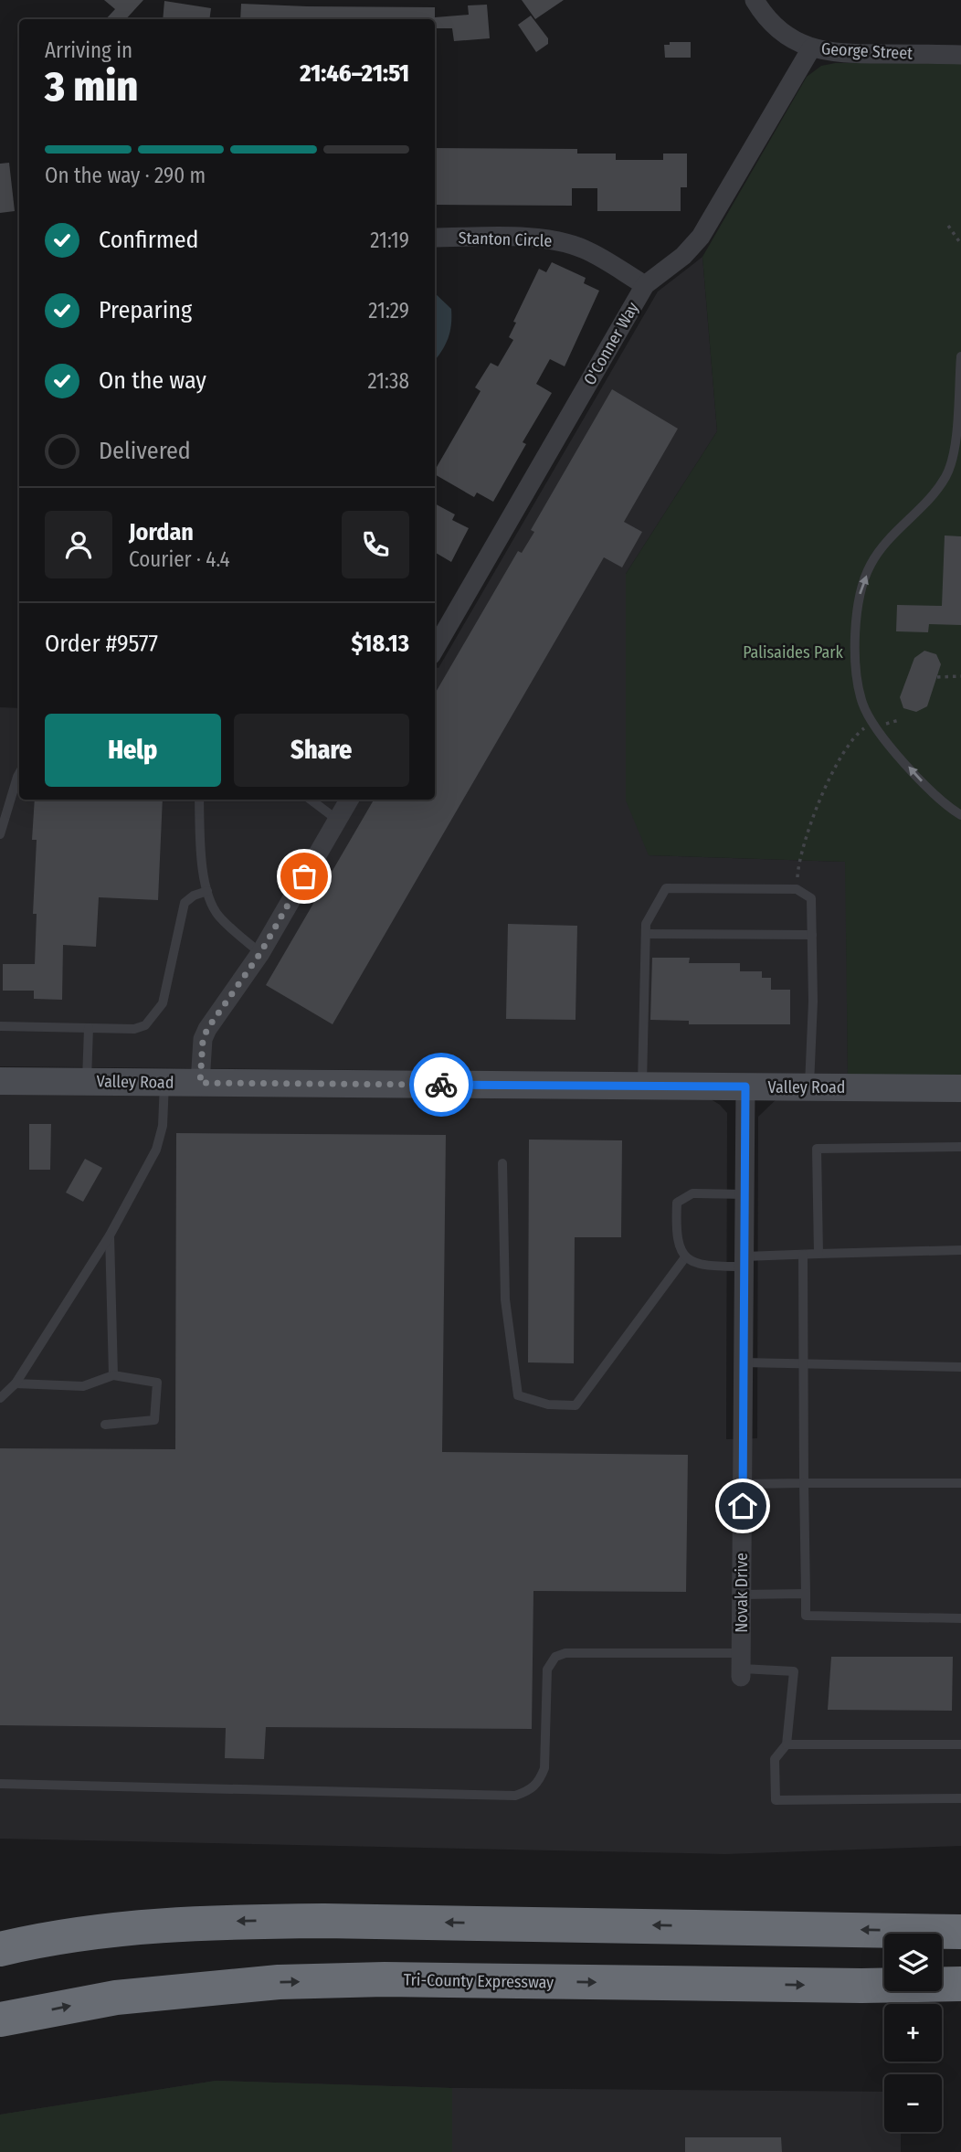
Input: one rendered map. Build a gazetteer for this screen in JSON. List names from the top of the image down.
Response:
{
  "streets": {
    "highway": ["Tri-County Expressway"],
    "main road": ["Valley Road"],
    "street": [
      "George Street",
      "Stanton Circle",
      "O'Conner Way",
      "Novak Drive"
    ]
  },
  "crossings": [
    ["George Street", "O'Conner Way"],
    ["Stanton Circle", "O'Conner Way"],
    ["Valley Road", "Novak Drive"]
  ],
  "parks": ["Palisaides Park"],
  "page": {
    "heading": ["3 min", "Arriving in", "21:46–21:51"],
    "panel": [
      "Jordan",
      "Courier · 4.4",
      "Order #9577",
      "$18.13"
    ],
    "bar": "On the way · 290 m",
    "list": [
      ["Confirmed", "21:19"],
      ["Preparing", "21:29"],
      ["On the way", "21:38"],
      "Delivered"
    ],
    "buttons": ["Help", "Share"],
    "map_buttons": ["+", "−"]
  }
}
